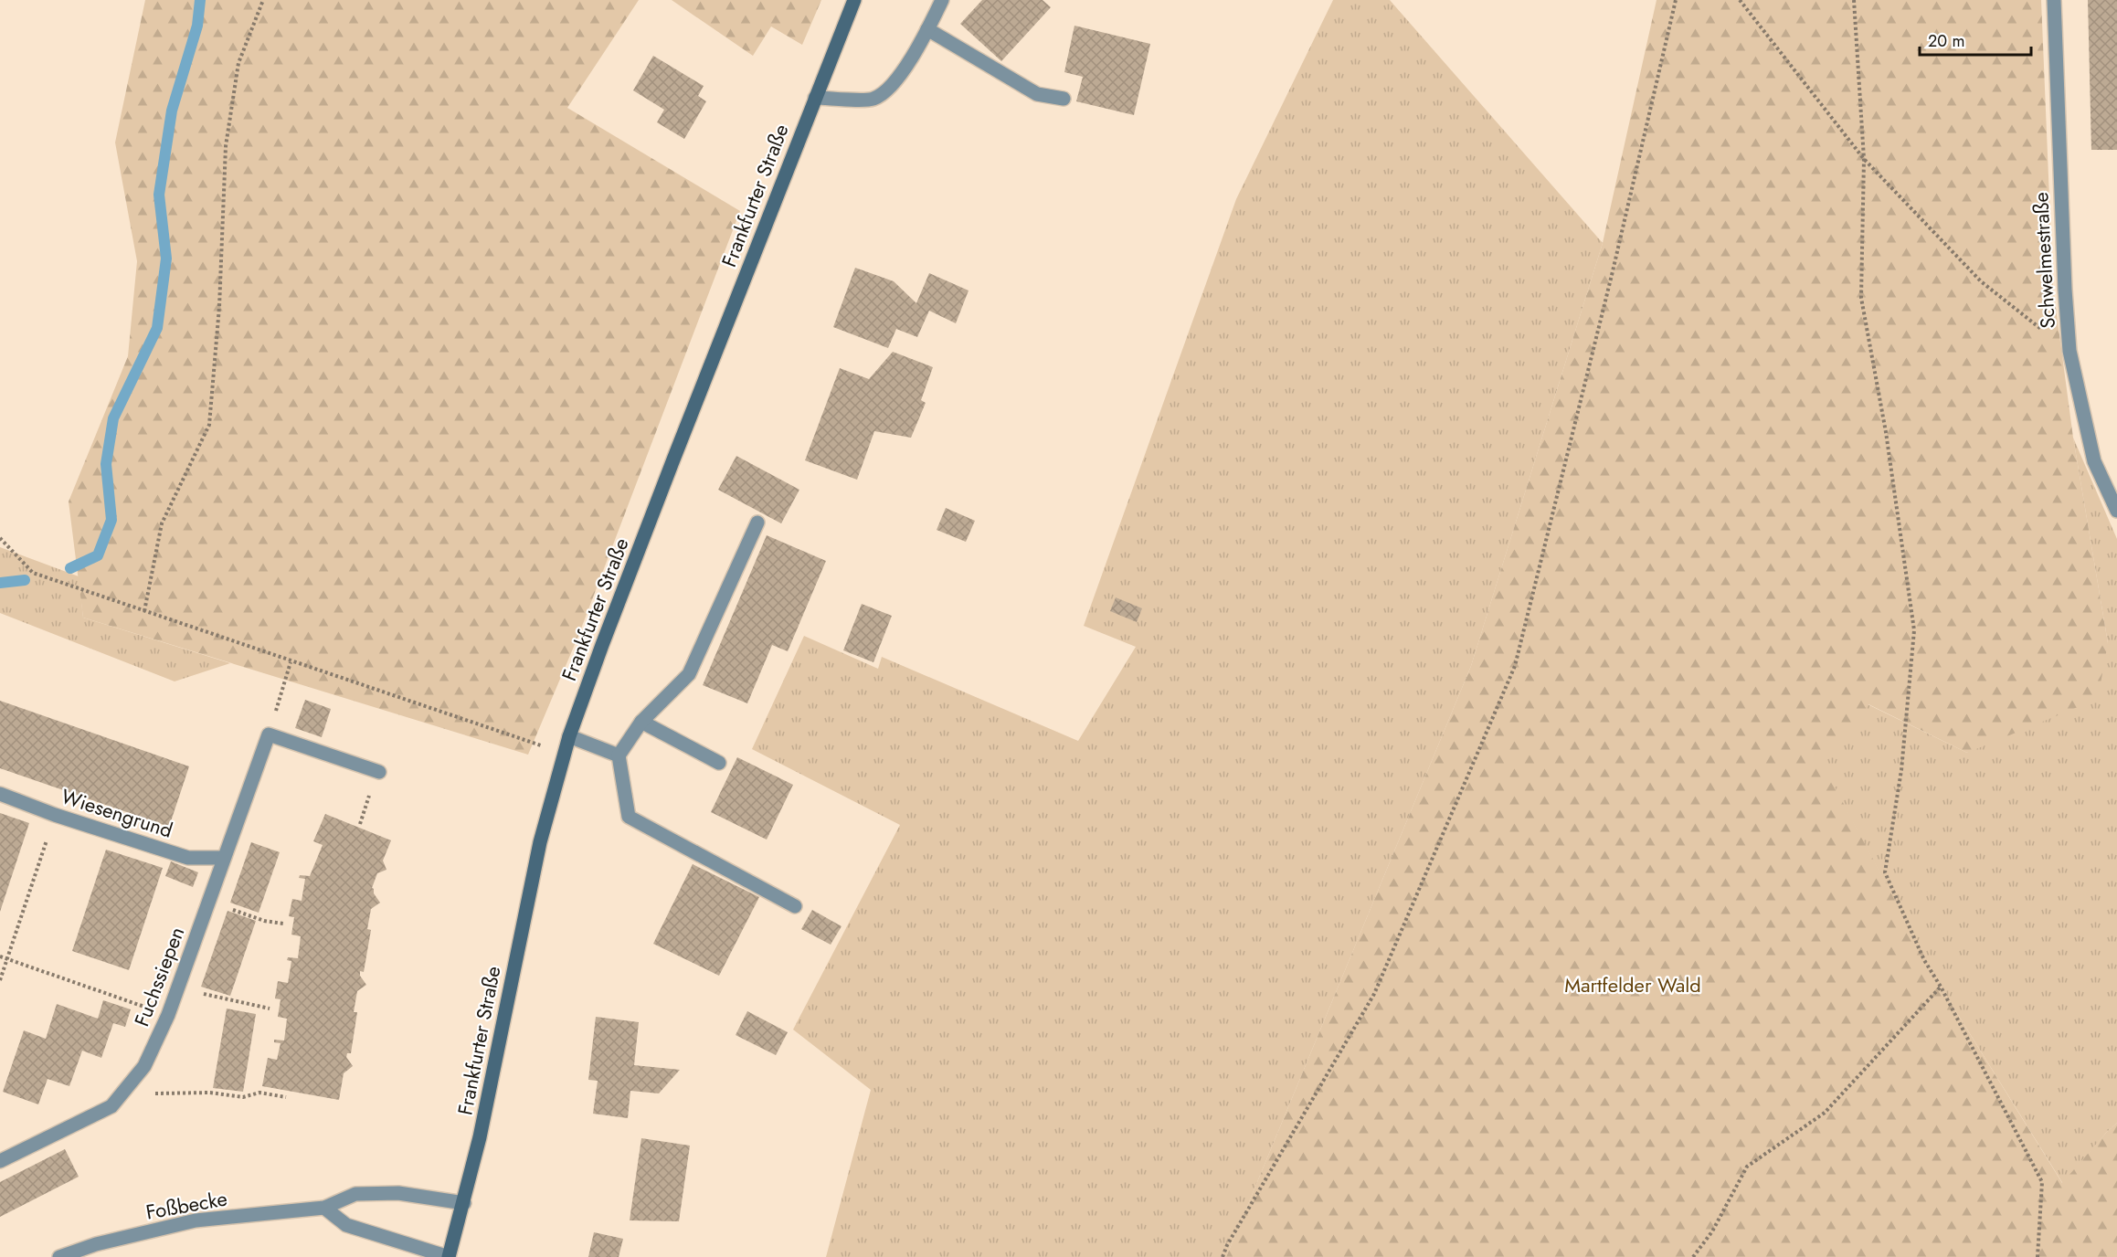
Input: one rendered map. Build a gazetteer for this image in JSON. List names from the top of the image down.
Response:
{
  "streets": {
    "main road": ["Frankfurter Straße"],
    "street": [
      "Schwelmestraße",
      "Wiesengrund",
      "Fuchssiepen",
      "Foßbecke"
    ]
  },
  "crossings": [
    ["Frankfurter Straße", "Foßbecke"],
    ["Wiesengrund", "Fuchssiepen"]
  ],
  "parks": ["Martfelder Wald"],
  "scale_bar": "20 m"
}
